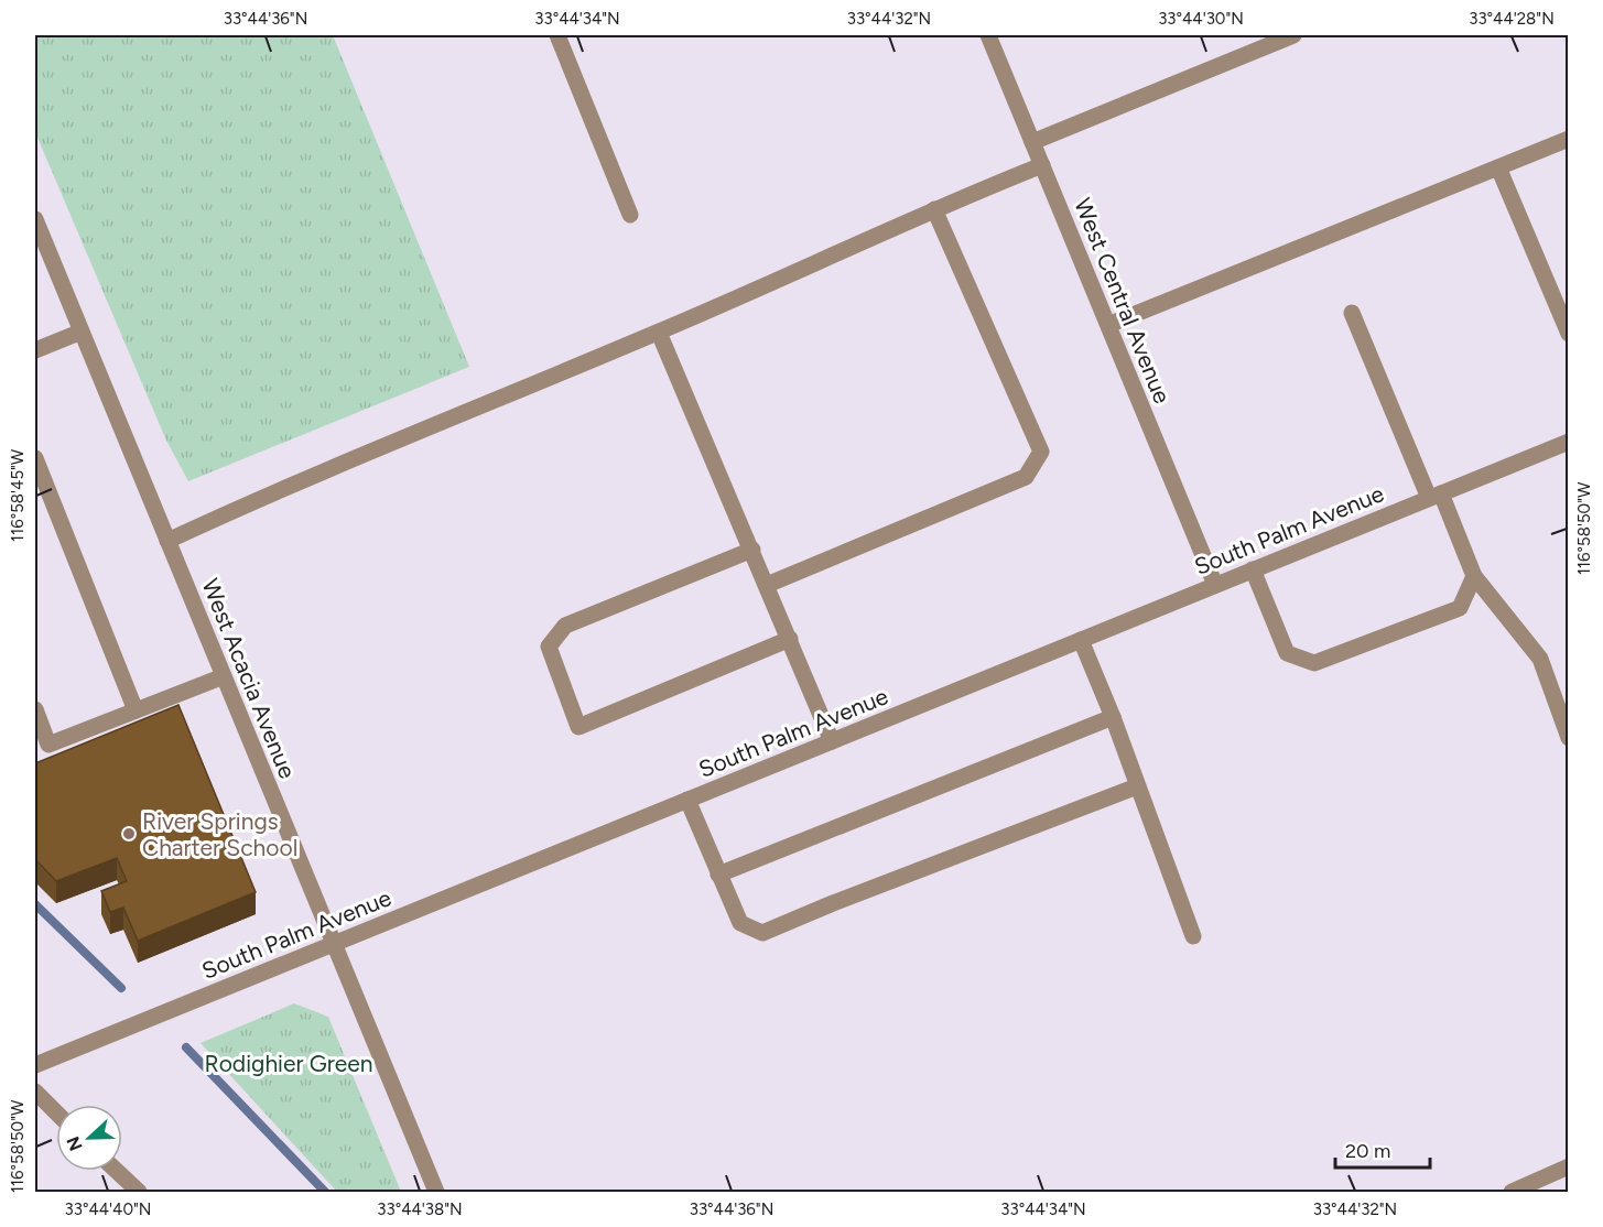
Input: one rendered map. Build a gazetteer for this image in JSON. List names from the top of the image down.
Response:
{
  "streets": {
    "street": ["West Central Avenue", "South Palm Avenue", "West Acacia Avenue"]
  },
  "crossings": [
    ["West Central Avenue", "South Palm Avenue"],
    ["South Palm Avenue", "West Acacia Avenue"]
  ],
  "parks": ["Rodighier Green"],
  "places": ["River Springs Charter School"],
  "scale_bar": "20 m",
  "north": "left",
  "coordinates": [
    "33°44'36\"N",
    "33°44'34\"N",
    "33°44'32\"N",
    "33°44'30\"N",
    "33°44'28\"N",
    "116°58'45\"W",
    "116°58'50\"W",
    "33°44'40\"N",
    "33°44'38\"N"
  ]
}
